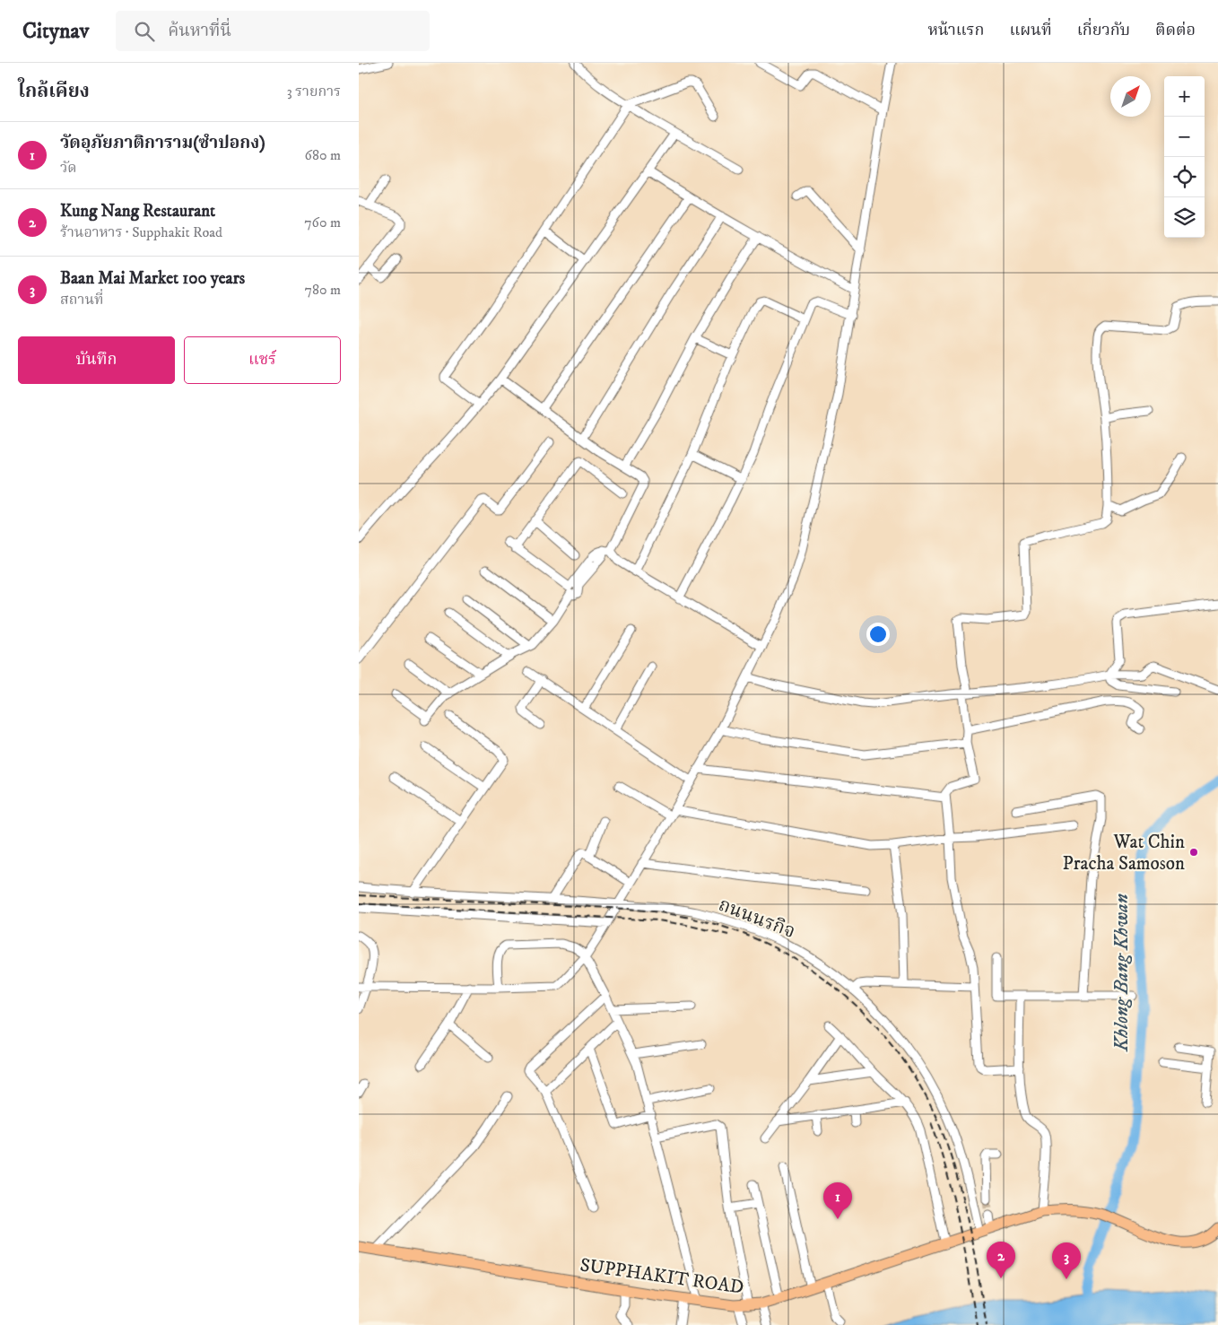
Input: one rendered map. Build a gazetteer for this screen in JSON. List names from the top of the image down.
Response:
{
  "streets": {
    "main road": ["SUPPHAKIT ROAD"],
    "street": ["ถนนนรกิจ"]
  },
  "crossings": [
    ["ถนนนรกิจ", "SUPPHAKIT ROAD"]
  ],
  "water": ["Khlong Bang Khwan"],
  "places": ["Wat Chin Pracha Samoson"],
  "north": "top right",
  "page": {
    "header": "Citynav",
    "search": "ค้นหาที่นี่",
    "nav": [
      "หน้าแรก",
      "แผนที่",
      "เกี่ยวกับ",
      "ติดต่อ"
    ],
    "heading": ["ใกล้เคียง", "3 รายการ"],
    "map_buttons": ["+", "−"],
    "list": [
      {
        "mark": "1",
        "name": "วัดอุภัยภาติการาม(ซำปอกง)",
        "note": "วัด",
        "value": "680 m"
      },
      {
        "mark": "2",
        "name": "Kung Nang Restaurant",
        "note": "ร้านอาหาร · Supphakit Road",
        "value": "760 m"
      },
      {
        "mark": "3",
        "name": "Baan Mai Market 100 years",
        "note": "สถานที่",
        "value": "780 m"
      }
    ],
    "buttons": ["บันทึก", "แชร์"],
    "pins": ["1", "2", "3"]
  }
}
